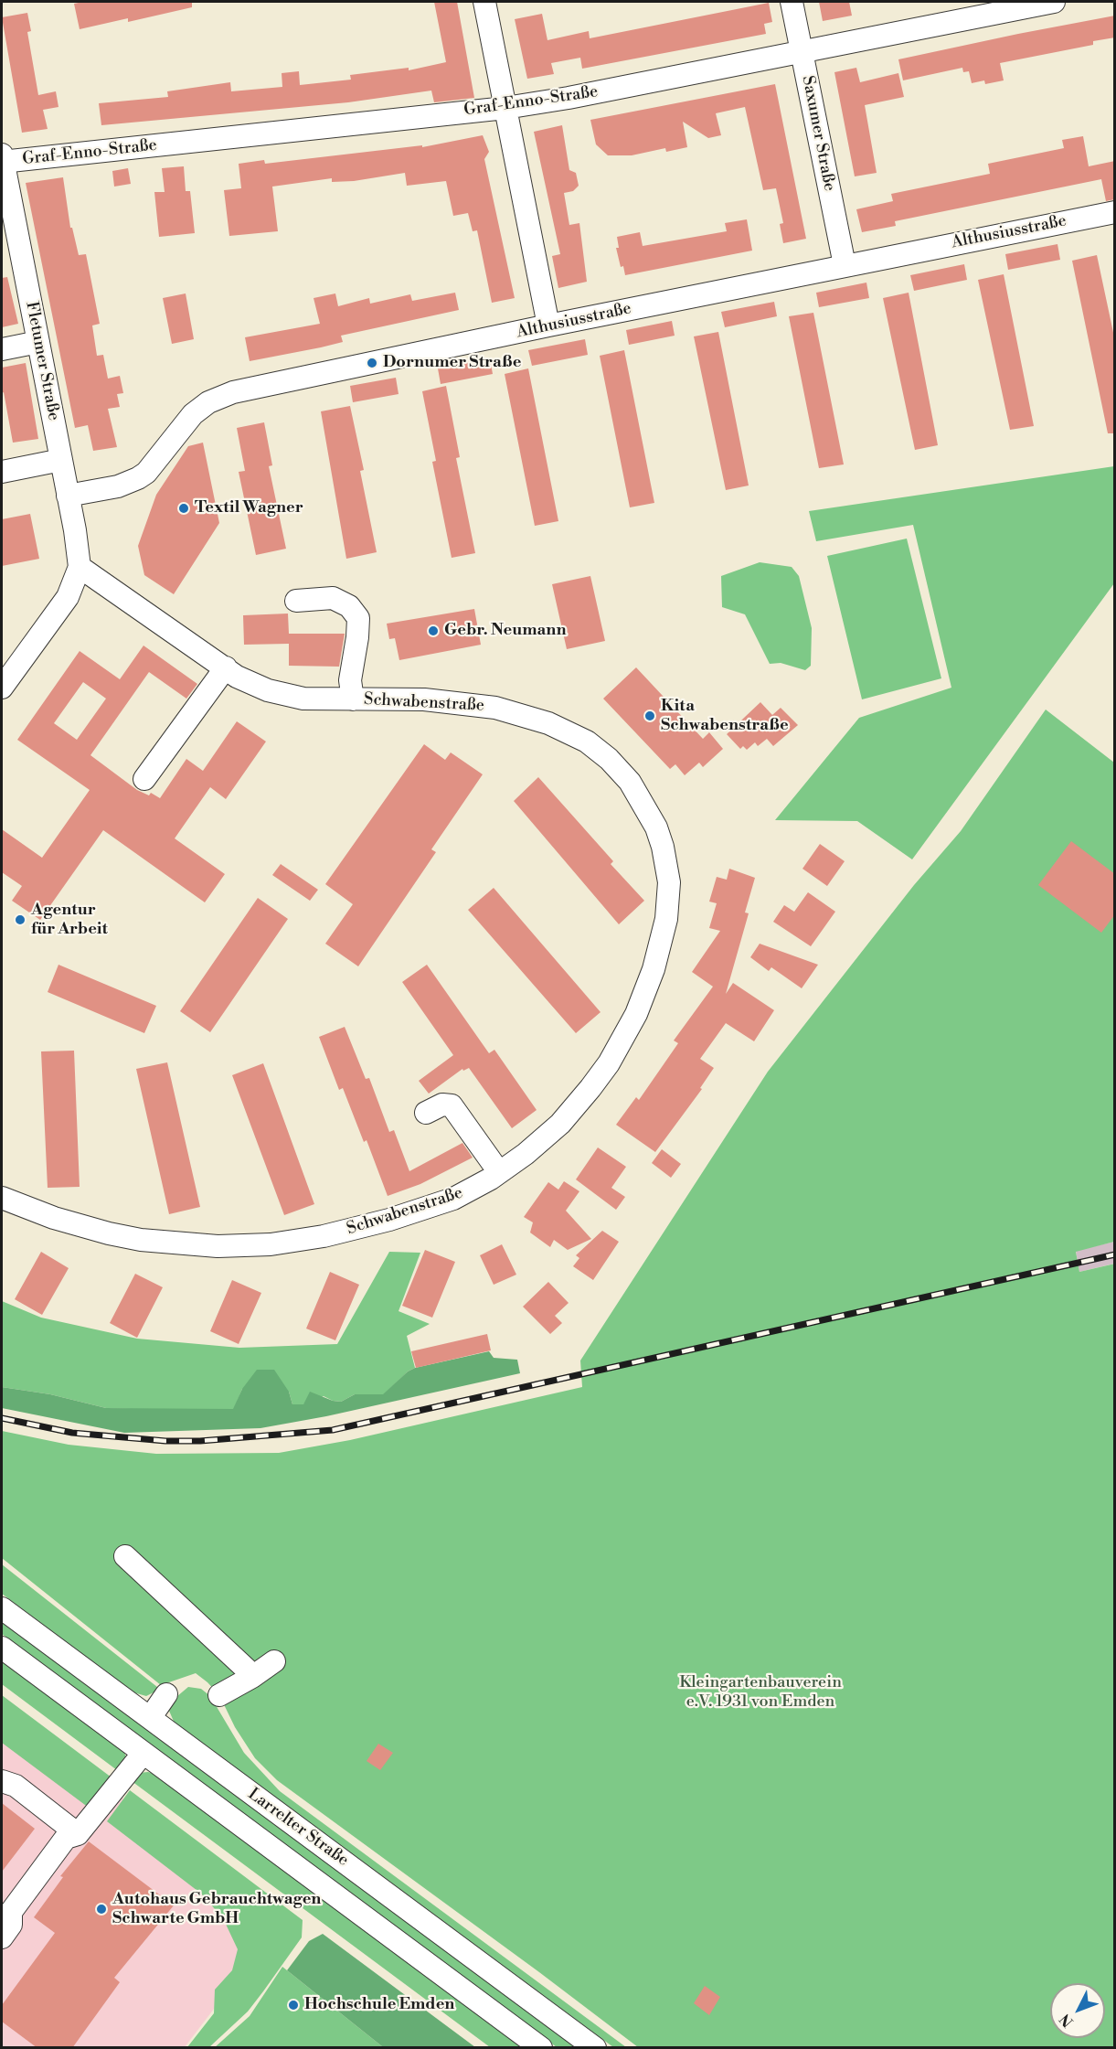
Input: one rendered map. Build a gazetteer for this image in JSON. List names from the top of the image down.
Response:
{
  "streets": {
    "street": [
      "Graf-Enno-Straße",
      "Saxumer Straße",
      "Althusiusstraße",
      "Fletumer Straße",
      "Schwabenstraße",
      "Larrelter Straße"
    ]
  },
  "crossings": [
    ["Graf-Enno-Straße", "Saxumer Straße"],
    ["Graf-Enno-Straße", "Fletumer Straße"],
    ["Saxumer Straße", "Althusiusstraße"],
    ["Althusiusstraße", "Fletumer Straße"],
    ["Fletumer Straße", "Schwabenstraße"]
  ],
  "parks": ["Kleingartenbauverein e.V. 1931 von Emden"],
  "places": [
    "Dornumer Straße",
    "Textil Wagner",
    "Gebr. Neumann",
    "Kita Schwabenstraße",
    "Agentur für Arbeit",
    "Autohaus Gebrauchtwagen Schwarte GmbH",
    "Hochschule Emden"
  ],
  "north": "bottom left"
}
